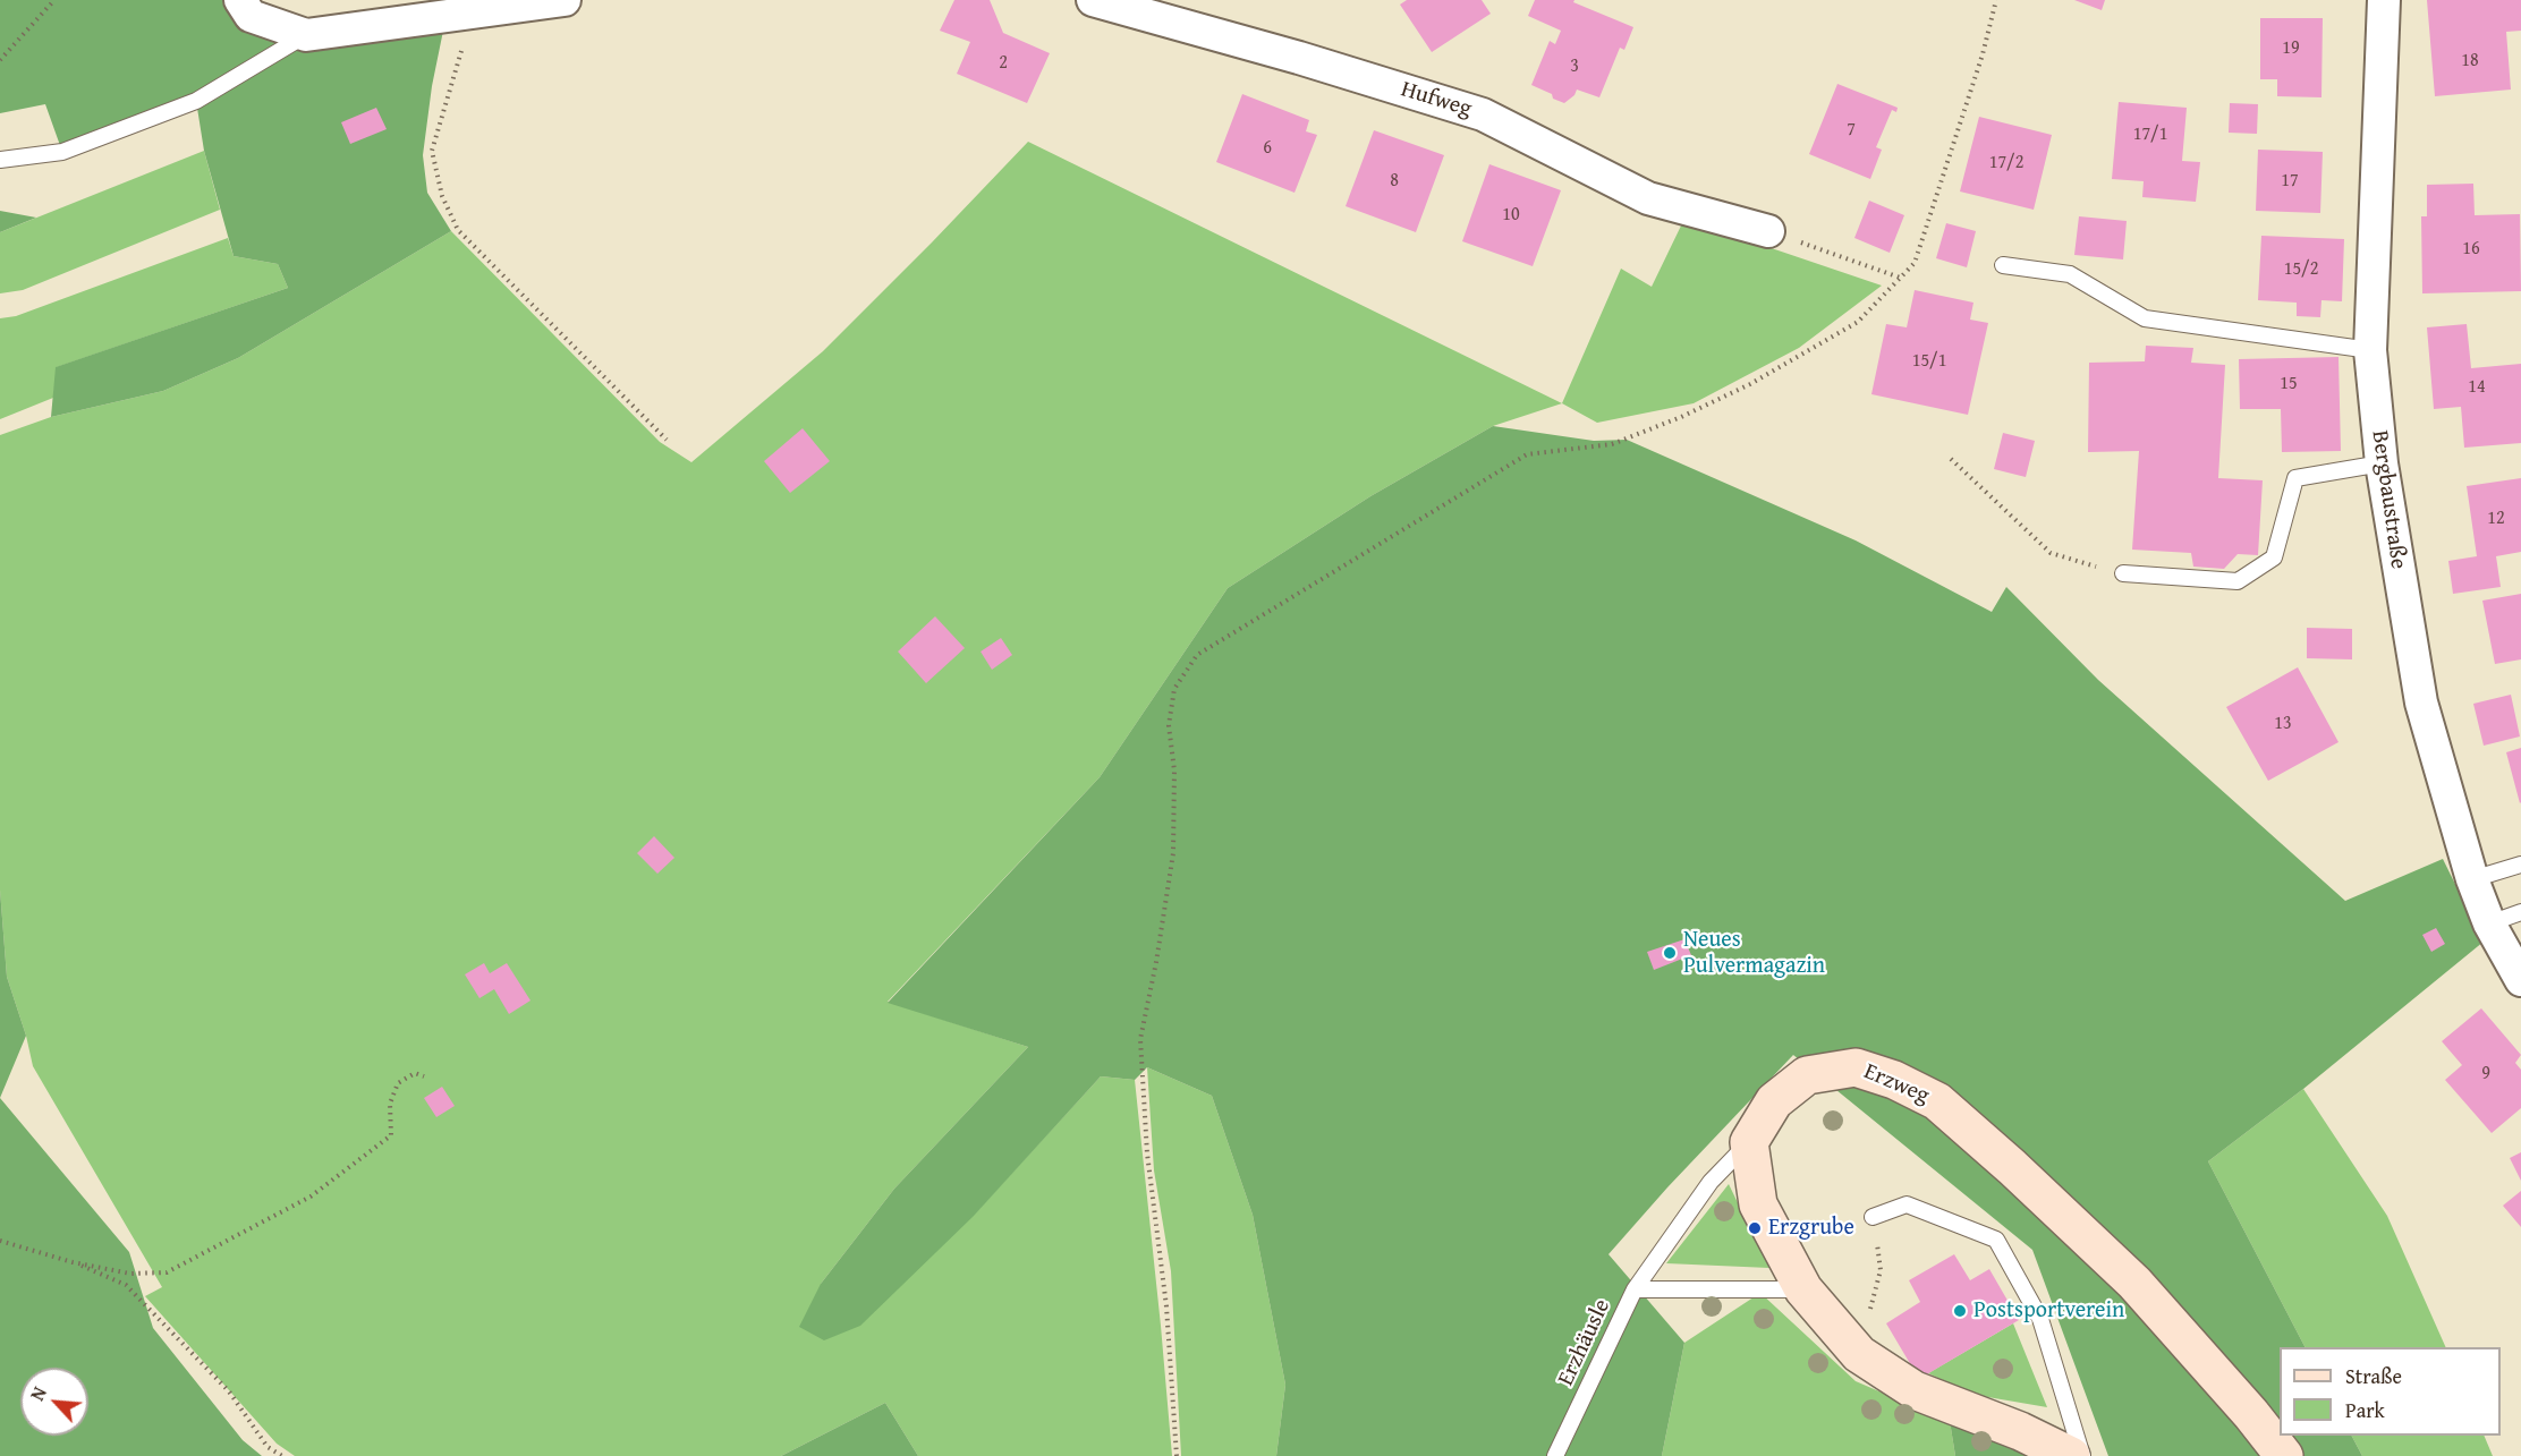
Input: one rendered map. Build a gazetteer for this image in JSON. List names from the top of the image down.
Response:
{
  "streets": {
    "street": ["Hufweg", "Bergbaustraße", "Erzweg"],
    "lane": ["Erzhäusle"]
  },
  "places": ["Neues Pulvermagazin", "Erzgrube", "Postsportverein"],
  "house_numbers": [
    "19",
    "18",
    "2",
    "3",
    "7",
    "17/1",
    "6",
    "17/2",
    "8",
    "17",
    "10",
    "16",
    "15/2",
    "15/1",
    "15",
    "14",
    "12",
    "13",
    "9"
  ],
  "legend": ["Straße", "Park"],
  "north": "top left"
}
